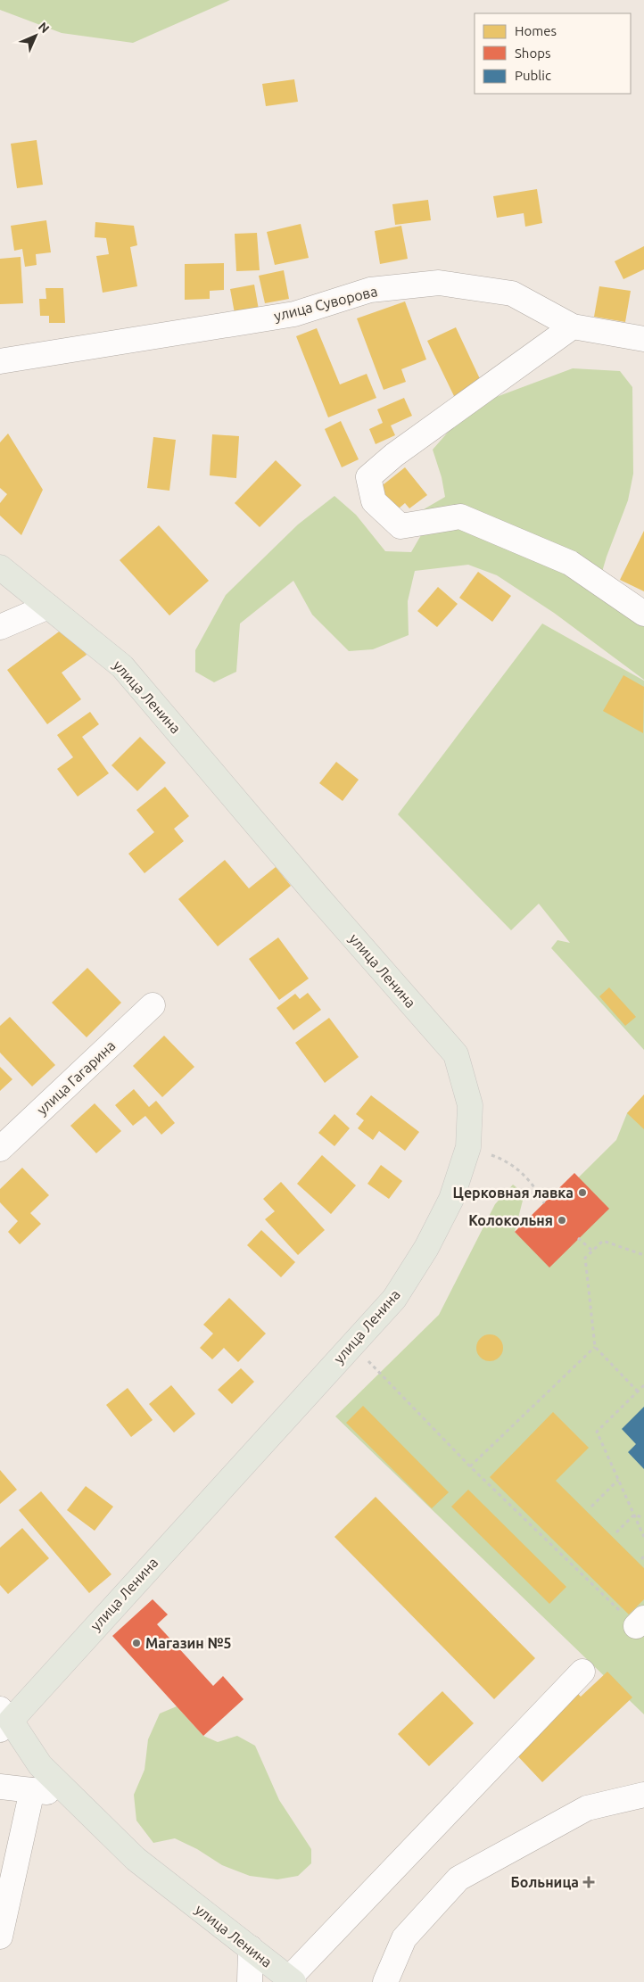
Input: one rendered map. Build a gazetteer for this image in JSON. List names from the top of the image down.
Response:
{
  "streets": {
    "main road": ["улица Ленина"],
    "street": ["улица Суворова", "улица Гагарина"]
  },
  "places": {
    "other": ["Церковная лавка", "Колокольня", "Магазин №5"],
    "health": ["Больница"]
  },
  "legend": ["Homes", "Shops", "Public"],
  "north": "top right"
}
